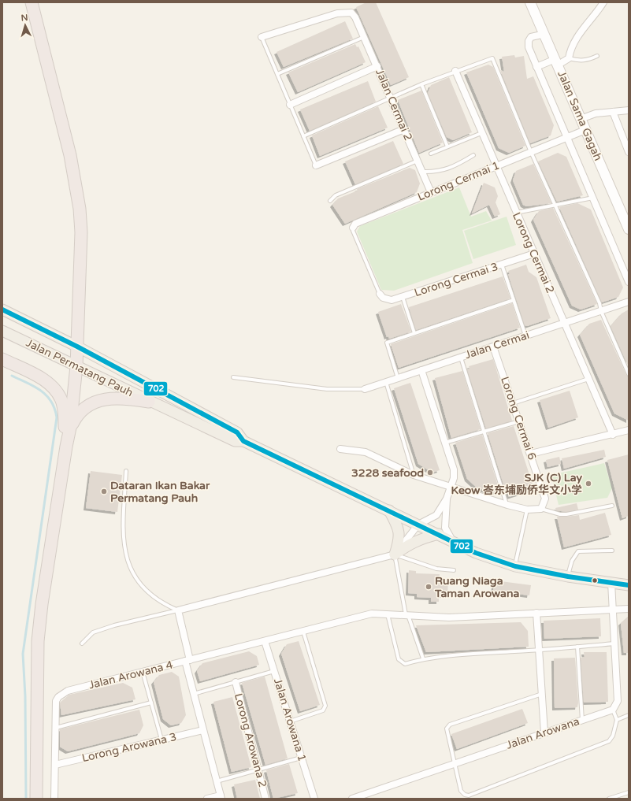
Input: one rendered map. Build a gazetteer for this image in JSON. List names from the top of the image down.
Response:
{
  "streets": {
    "main road": ["Jalan Permatang Pauh"],
    "street": [
      "Jalan Cermai 2",
      "Jalan Sama Gagah",
      "Lorong Cermai 1",
      "Lorong Cermai 2",
      "Lorong Cermai 3",
      "Jalan Cermai",
      "Lorong Cermai 6",
      "Jalan Arowana 4",
      "Jalan Arowana 1",
      "Jalan Arowana",
      "Lorong Arowana 2",
      "Lorong Arowana 3"
    ]
  },
  "crossings": [
    ["Jalan Cermai 2", "Lorong Cermai 1"],
    ["Jalan Sama Gagah", "Lorong Cermai 1"],
    ["Lorong Cermai 1", "Lorong Cermai 2"],
    ["Lorong Cermai 2", "Lorong Cermai 3"],
    ["Lorong Cermai 2", "Jalan Cermai"],
    ["Jalan Cermai", "Lorong Cermai 6"],
    ["Jalan Arowana 4", "Jalan Arowana 1"],
    ["Jalan Arowana 4", "Lorong Arowana 3"]
  ],
  "places": [
    "3228 seafood",
    "SJK (C) Lay Keow 峇东埔励侨华文小学",
    "Dataran Ikan Bakar Permatang Pauh",
    "Ruang Niaga Taman Arowana"
  ],
  "lines": ["transit line 702"],
  "north": "top"
}
